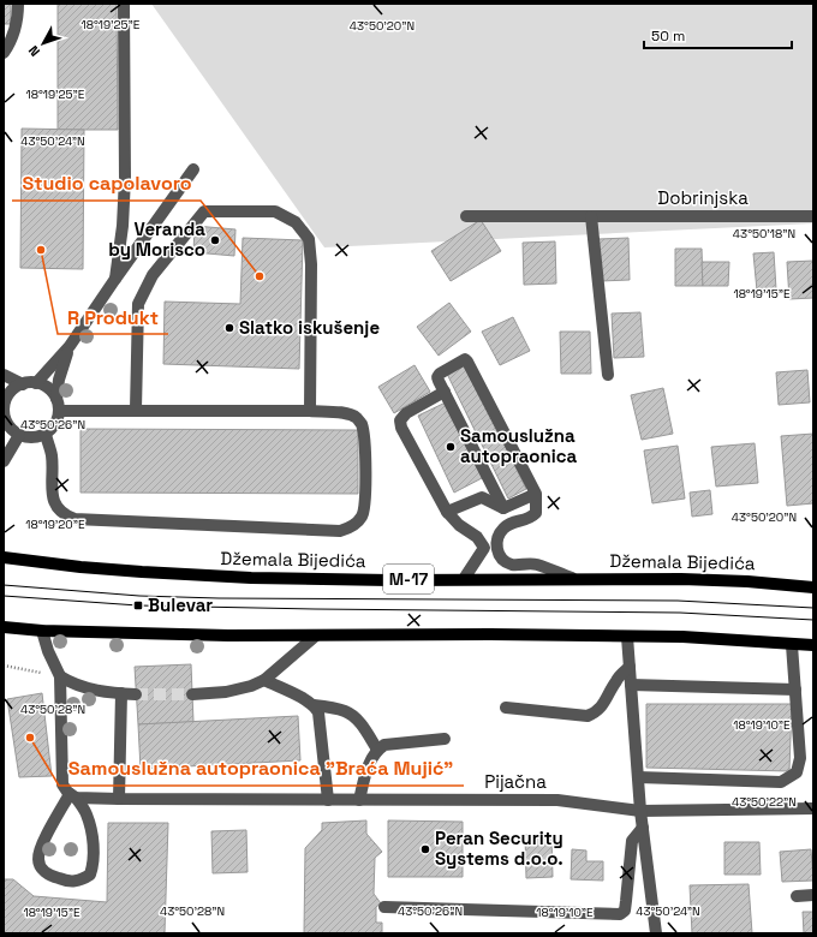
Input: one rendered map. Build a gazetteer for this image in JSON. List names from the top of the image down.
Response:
{
  "streets": {
    "main road": ["Džemala Bijedića", "M-17"],
    "street": ["Dobrinjska", "Pijačna"]
  },
  "places": {
    "other": [
      "Veranda by Morisco",
      "R Produkt",
      "Studio capolavoro",
      "Slatko iskušenje",
      "Samouslužna autopraonica",
      "Samouslužna autopraonica \"Braća Mujić\"",
      "Peran Security Systems d.o.o."
    ],
    "transit": ["Bulevar"]
  },
  "scale_bar": "50 m",
  "north": "bottom left",
  "coordinates": [
    "18°19'25\"E",
    "43°50'20\"N",
    "43°50'24\"N",
    "43°50'18\"N",
    "18°19'15\"E",
    "43°50'26\"N",
    "18°19'20\"E",
    "43°50'28\"N",
    "18°19'10\"E",
    "43°50'22\"N"
  ]
}
